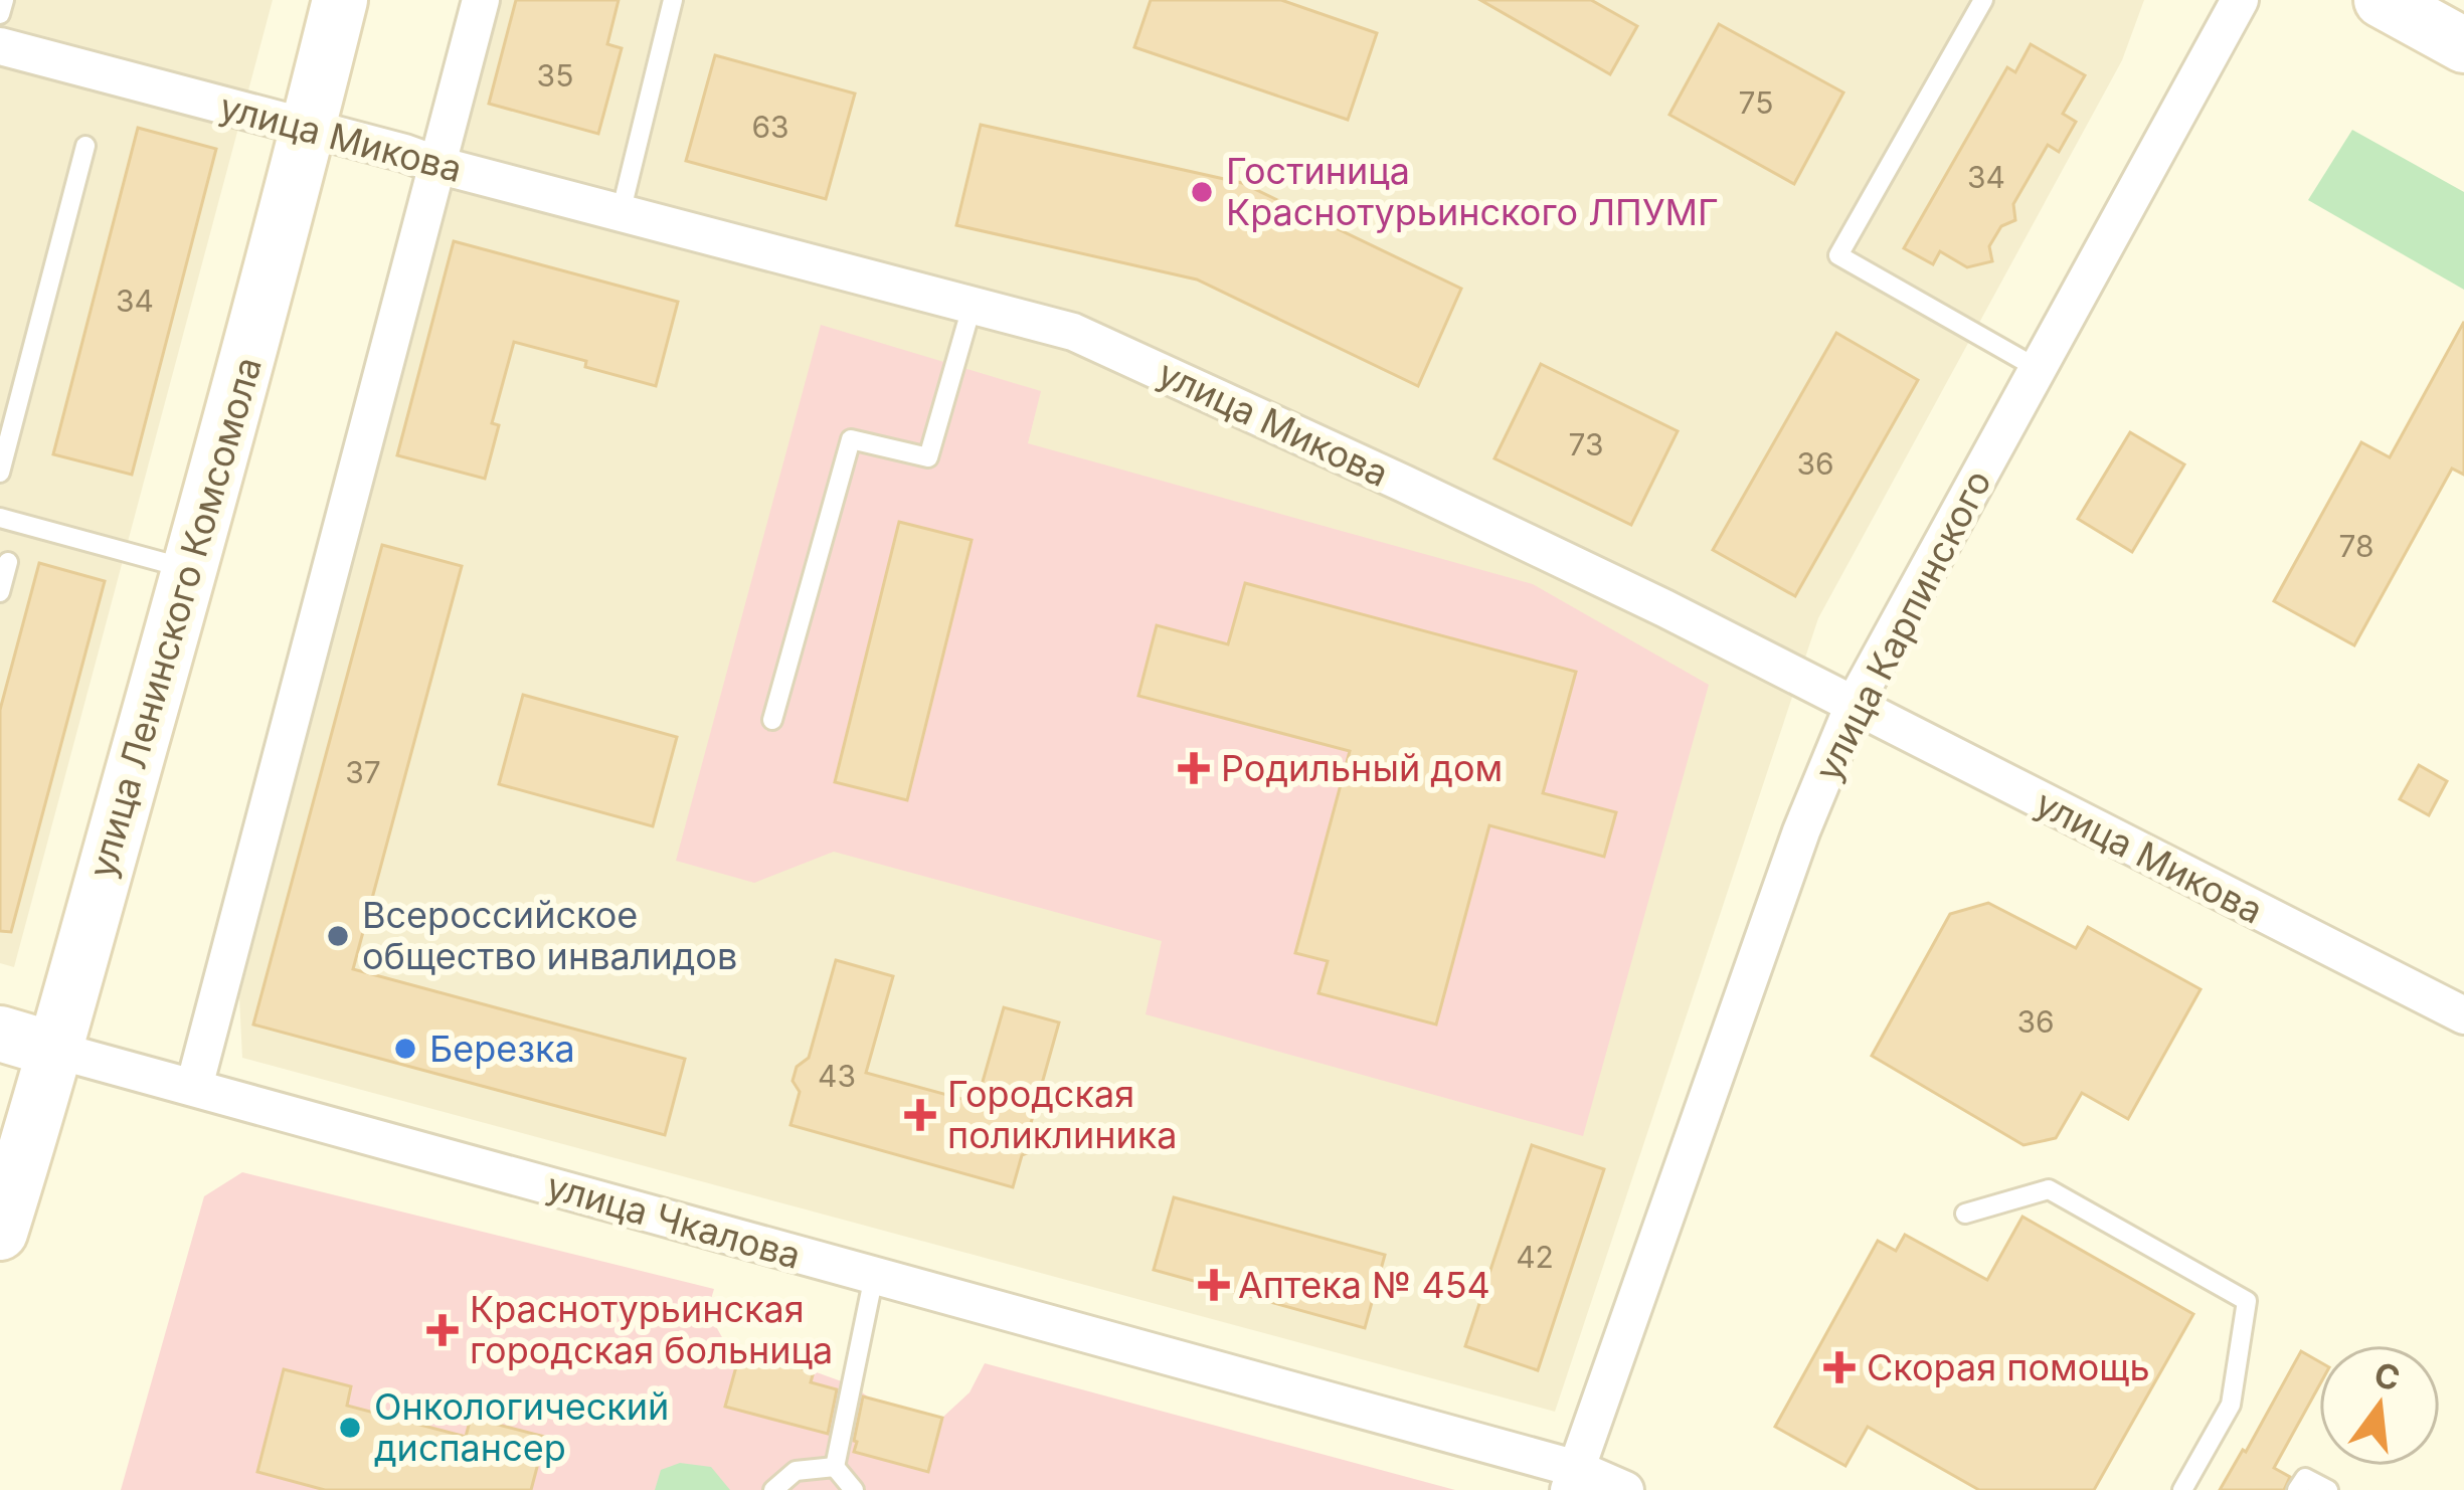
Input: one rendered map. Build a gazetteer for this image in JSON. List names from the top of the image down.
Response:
{
  "streets": {
    "main road": ["улица Ленинского Комсомола", "улица Чкалова"],
    "street": ["улица Микова", "улица Карпинского"]
  },
  "crossings": [
    ["улица Микова", "улица Ленинского Комсомола"],
    ["улица Микова", "улица Карпинского"],
    ["улица Ленинского Комсомола", "улица Чкалова"],
    ["улица Карпинского", "улица Чкалова"]
  ],
  "places": {
    "other": [
      "Гостиница Краснотурьинского ЛПУМГ",
      "Всероссийское общество инвалидов",
      "Березка",
      "Онкологический диспансер"
    ],
    "health": [
      "Родильный дом",
      "Городская поликлиника",
      "Аптека № 454",
      "Краснотурьинская городская больница",
      "Скорая помощь"
    ]
  },
  "house_numbers": [
    "35",
    "75",
    "63",
    "34",
    "34",
    "73",
    "36",
    "78",
    "37",
    "36",
    "43",
    "42"
  ],
  "north": "top"
}
